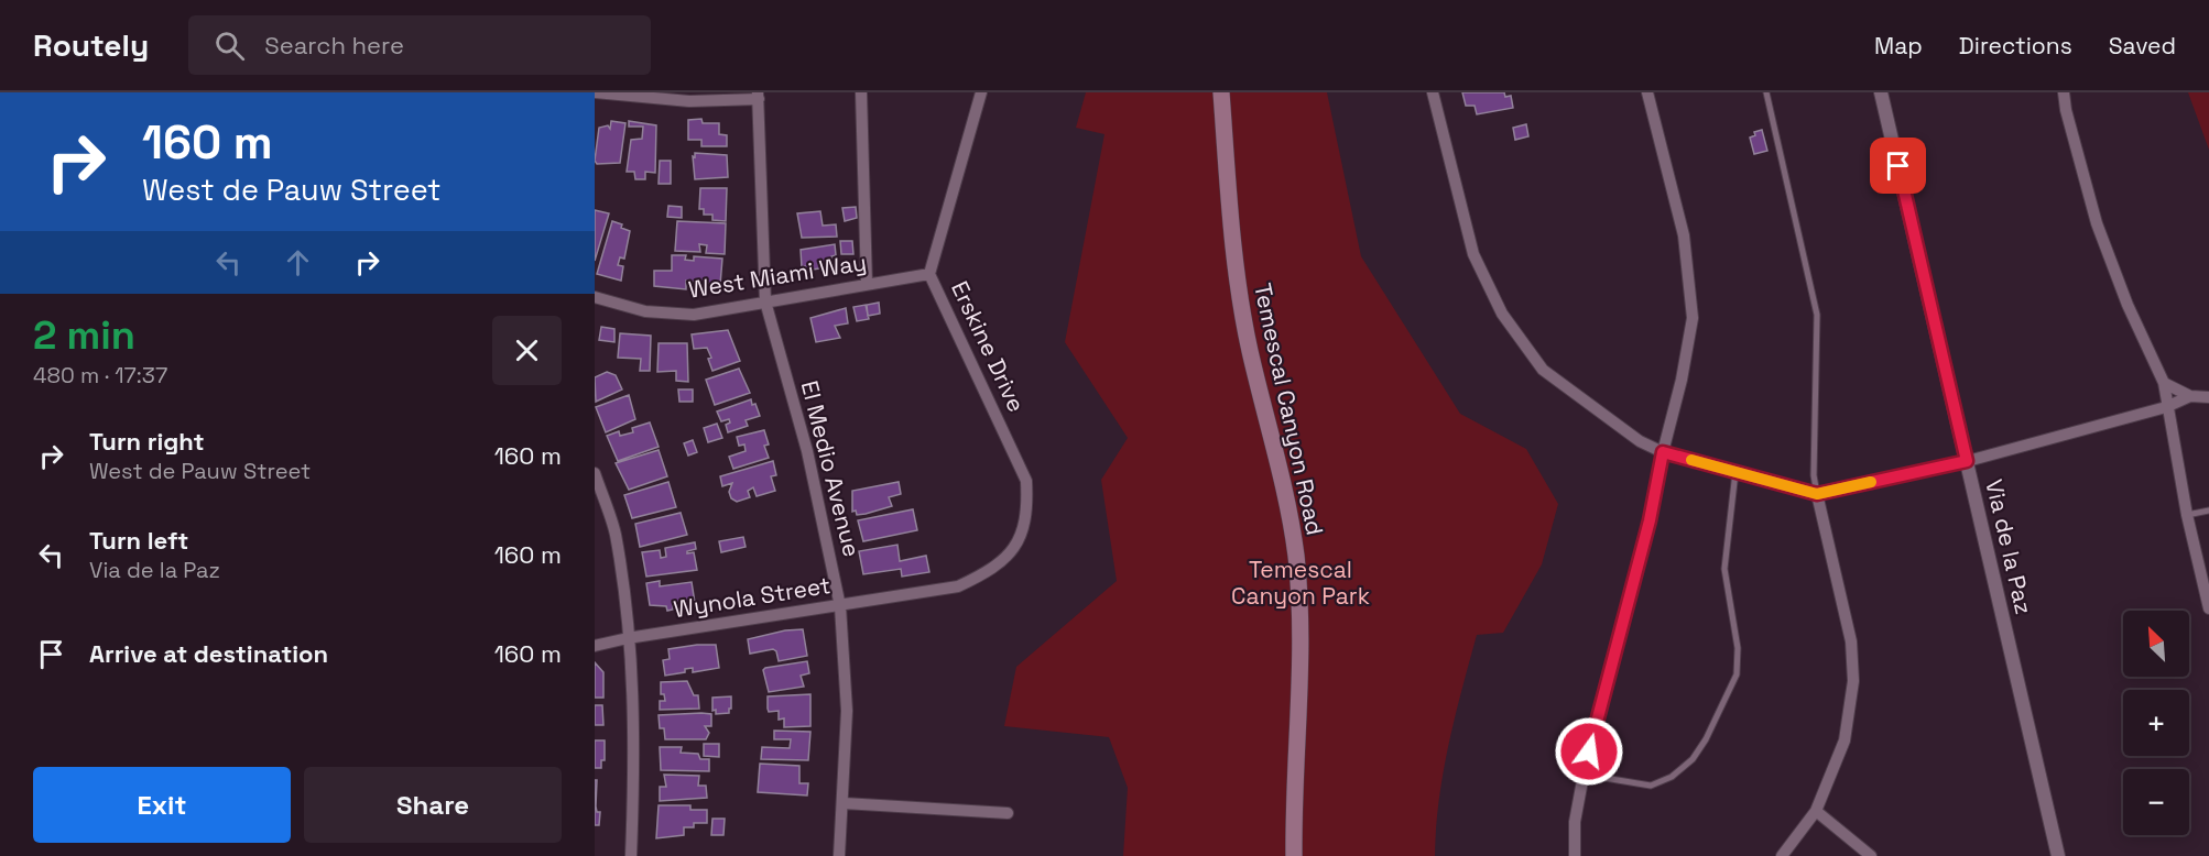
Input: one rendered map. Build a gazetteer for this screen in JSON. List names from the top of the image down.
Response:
{
  "streets": {
    "main road": ["Temescal Canyon Road"],
    "street": [
      "West Miami Way",
      "Erskine Drive",
      "El Medio Avenue",
      "Via de la Paz",
      "Wynola Street"
    ]
  },
  "crossings": [
    ["West Miami Way", "Erskine Drive"],
    ["West Miami Way", "El Medio Avenue"],
    ["Erskine Drive", "Wynola Street"],
    ["El Medio Avenue", "Wynola Street"]
  ],
  "parks": ["Temescal Canyon Park"],
  "north": "top left",
  "page": {
    "header": "Routely",
    "search": "Search here",
    "nav": ["Map", "Directions", "Saved"],
    "turn": ["160 m", "West de Pauw Street"],
    "heading": ["2 min", "480 m · 17:37"],
    "list": [
      {
        "name": "Turn right",
        "note": "West de Pauw Street",
        "value": "160 m"
      },
      {
        "name": "Turn left",
        "note": "Via de la Paz",
        "value": "160 m"
      },
      {
        "name": "Arrive at destination",
        "value": "160 m"
      }
    ],
    "map_buttons": ["+", "−"],
    "buttons": ["Exit", "Share"]
  }
}
